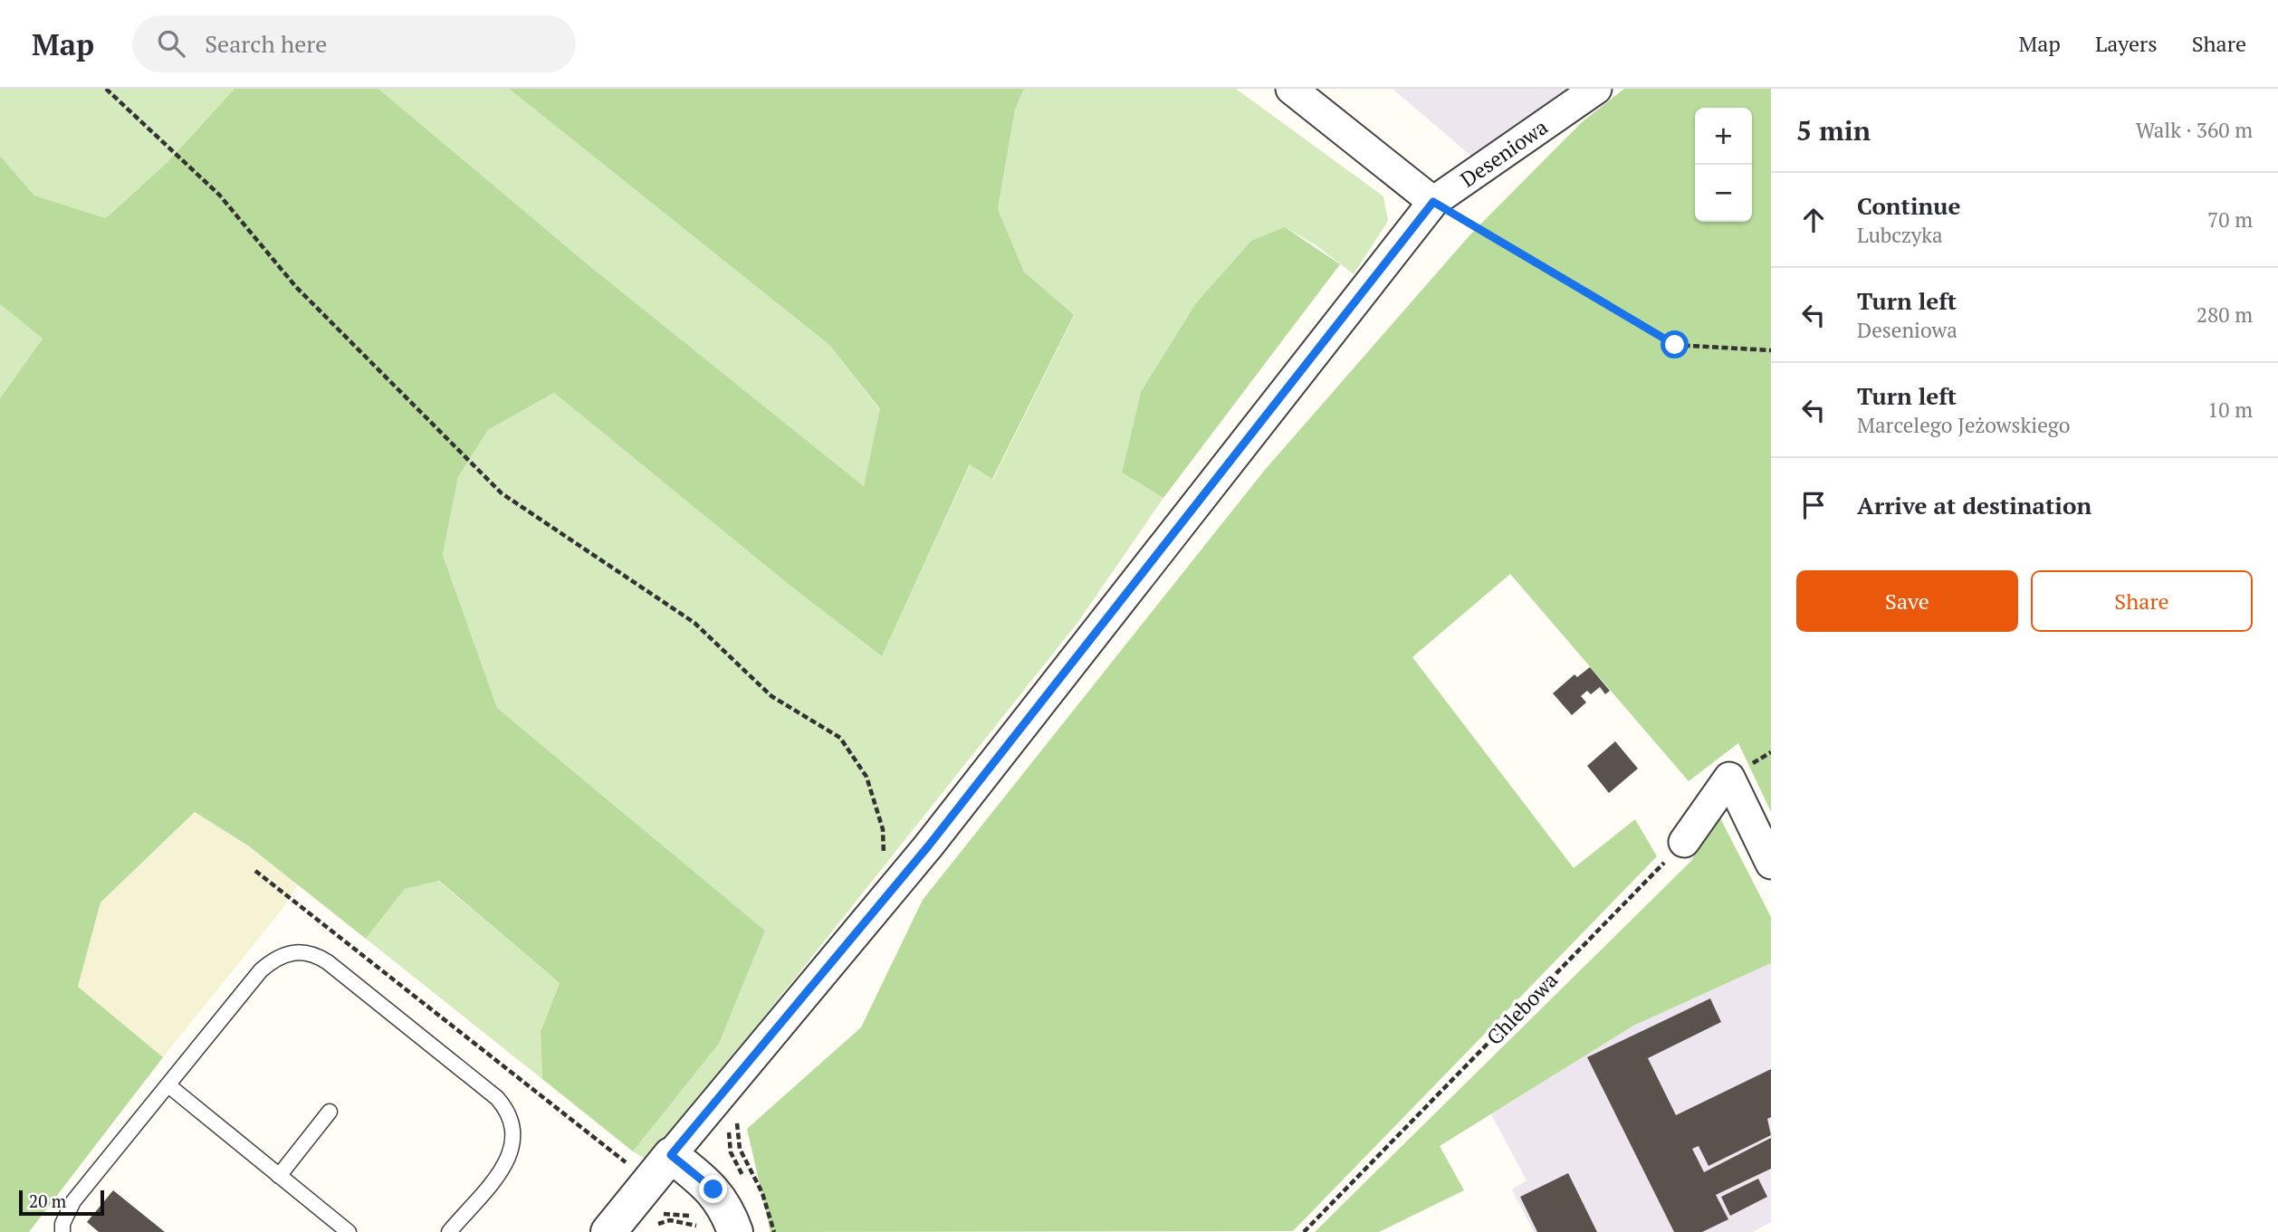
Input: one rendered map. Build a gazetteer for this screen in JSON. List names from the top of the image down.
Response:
{
  "streets": {
    "street": ["Deseniowa"],
    "path": ["Chlebowa"]
  },
  "scale_bar": "20 m",
  "page": {
    "header": "Map",
    "search": "Search here",
    "nav": ["Map", "Layers", "Share"],
    "heading": ["5 min", "Walk · 360 m"],
    "map_buttons": ["+", "−"],
    "list": [
      ["Continue", "Lubczyka", "70 m"],
      ["Turn left", "Deseniowa", "280 m"],
      ["Turn left", "Marcelego Jeżowskiego", "10 m"],
      "Arrive at destination"
    ],
    "buttons": ["Save", "Share"],
    "scale": "20 m"
  }
}
